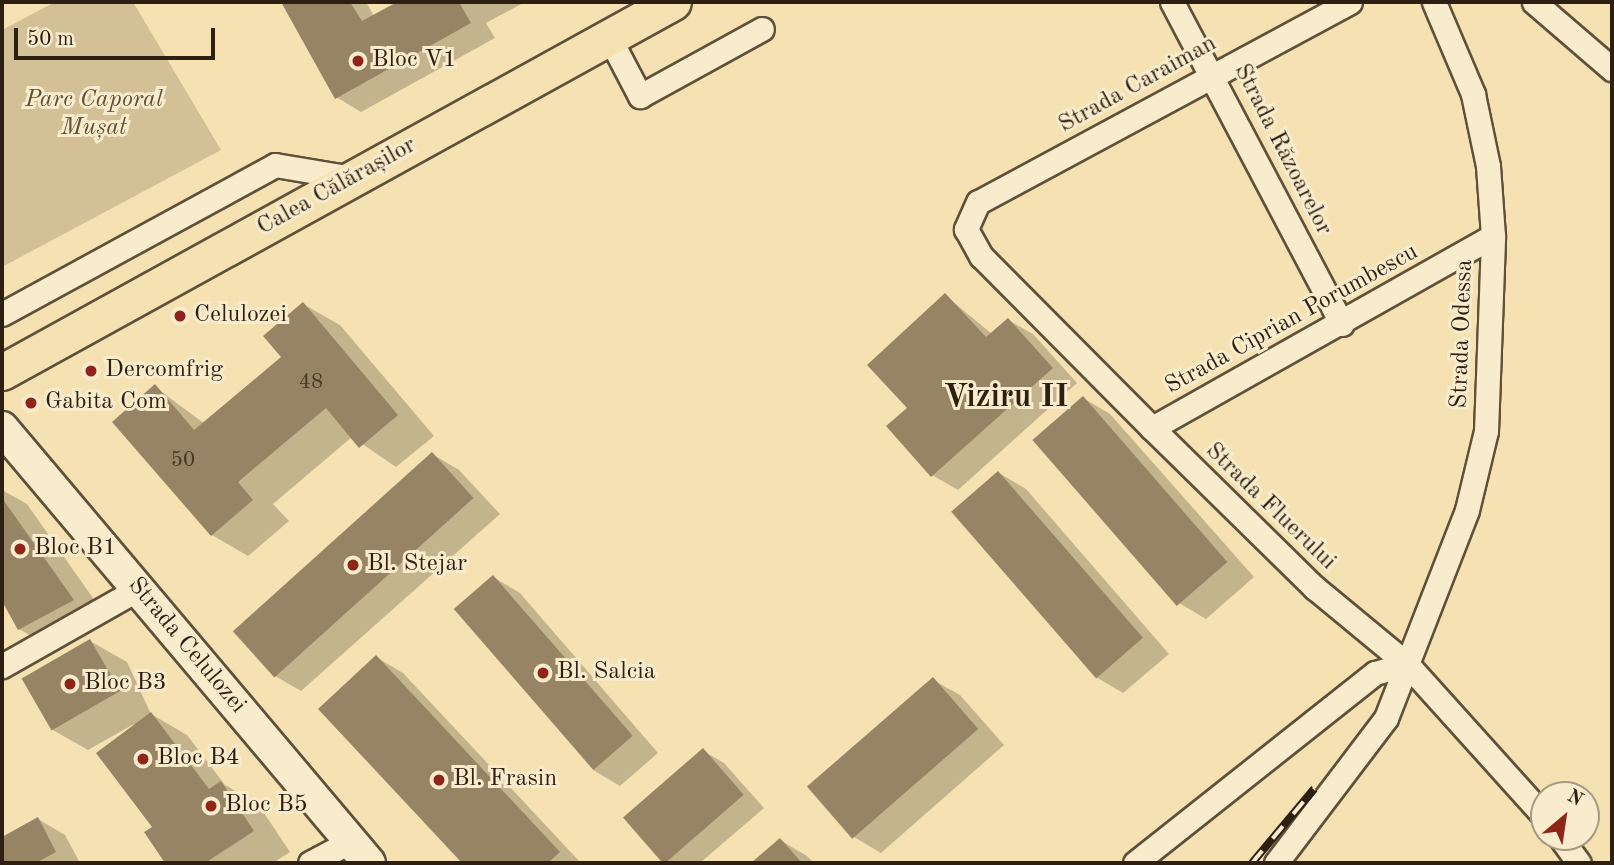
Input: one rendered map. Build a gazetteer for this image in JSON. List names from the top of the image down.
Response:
{
  "streets": {
    "main road": ["Calea Călărașilor"],
    "street": [
      "Strada Caraiman",
      "Strada Răzoarelor",
      "Strada Ciprian Porumbescu",
      "Strada Odessa",
      "Strada Fluerului",
      "Strada Celulozei"
    ]
  },
  "crossings": [
    ["Strada Caraiman", "Strada Răzoarelor"],
    ["Strada Caraiman", "Strada Fluerului"],
    ["Strada Răzoarelor", "Strada Ciprian Porumbescu"],
    ["Strada Ciprian Porumbescu", "Strada Odessa"],
    ["Strada Ciprian Porumbescu", "Strada Fluerului"],
    ["Strada Odessa", "Strada Fluerului"]
  ],
  "districts": ["Viziru II"],
  "parks": ["Parc Caporal Mușat"],
  "places": [
    "Bloc V1",
    "Celulozei",
    "Dercomfrig",
    "Gabita Com",
    "Bloc B1",
    "Bl. Stejar",
    "Bl. Salcia",
    "Bloc B3",
    "Bloc B4",
    "Bl. Frasin",
    "Bloc B5"
  ],
  "house_numbers": ["48", "50"],
  "scale_bar": "50 m",
  "north": "top right"
}
